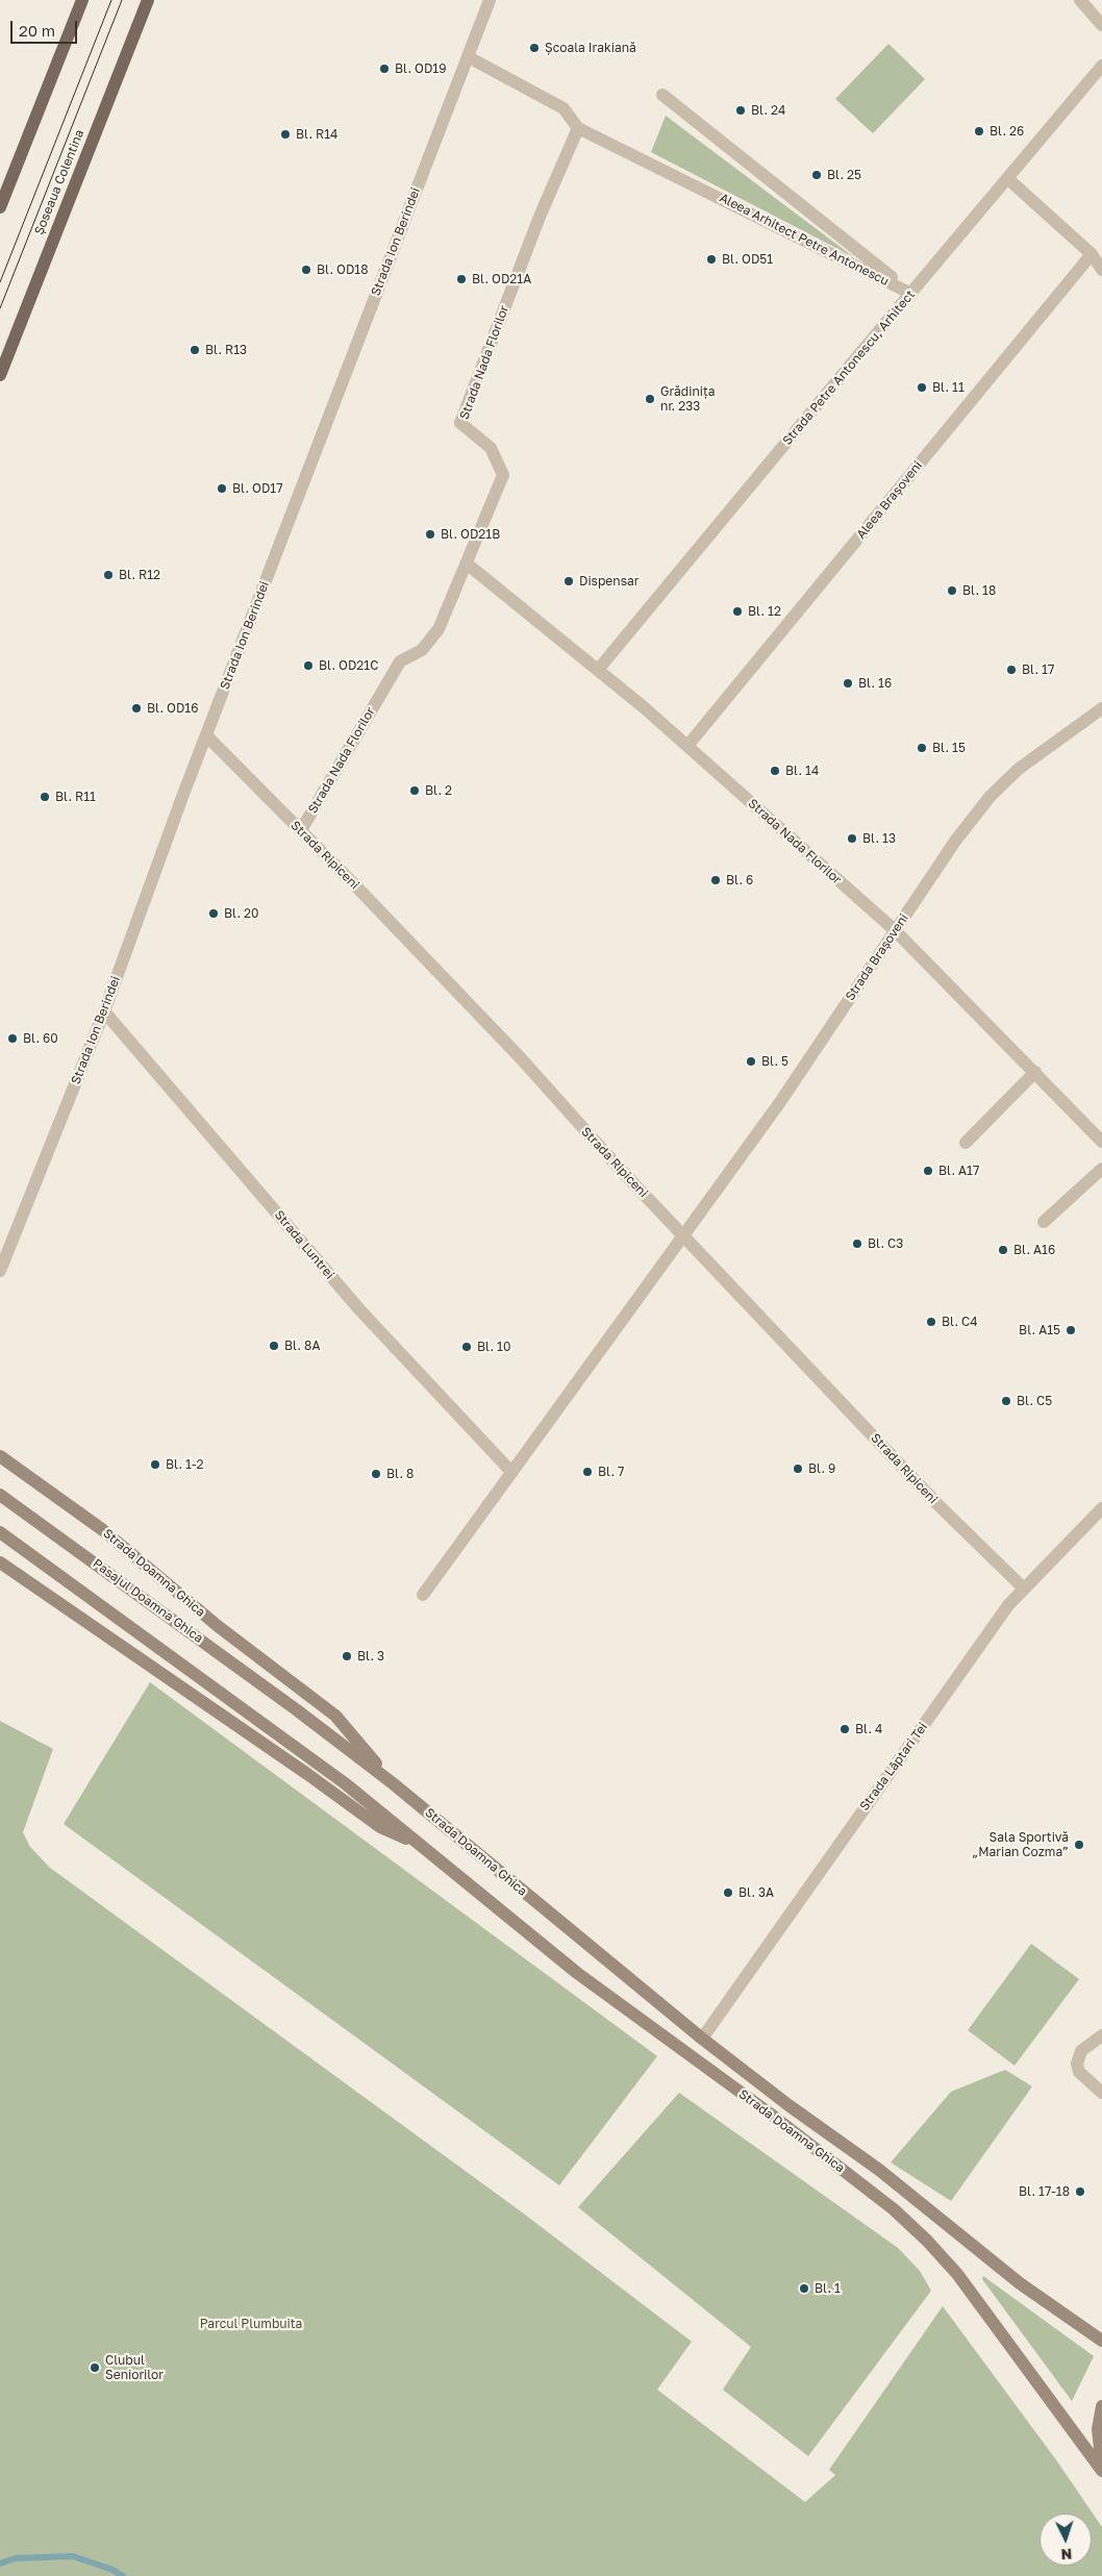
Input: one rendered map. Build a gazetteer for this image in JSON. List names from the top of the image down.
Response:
{
  "streets": {
    "main road": ["Șoseaua Colentina", "Strada Doamna Ghica", "Pasajul Doamna Ghica"],
    "street": [
      "Aleea Arhitect Petre Antonescu",
      "Strada Ion Berindei",
      "Strada Nada Florilor",
      "Strada Petre Antonescu, Arhitect",
      "Aleea Brașoveni",
      "Strada Ripiceni",
      "Strada Brașoveni",
      "Strada Luntrei",
      "Strada Lăptari Tei"
    ]
  },
  "crossings": [
    ["Aleea Arhitect Petre Antonescu", "Strada Nada Florilor"],
    ["Aleea Arhitect Petre Antonescu", "Strada Petre Antonescu, Arhitect"],
    ["Strada Ion Berindei", "Strada Ripiceni"],
    ["Strada Ion Berindei", "Strada Luntrei"],
    ["Strada Nada Florilor", "Strada Petre Antonescu, Arhitect"],
    ["Strada Nada Florilor", "Aleea Brașoveni"],
    ["Strada Nada Florilor", "Strada Ripiceni"],
    ["Strada Nada Florilor", "Strada Brașoveni"],
    ["Strada Ripiceni", "Strada Brașoveni"],
    ["Strada Ripiceni", "Strada Lăptari Tei"],
    ["Strada Doamna Ghica", "Pasajul Doamna Ghica"],
    ["Strada Doamna Ghica", "Strada Lăptari Tei"]
  ],
  "parks": ["Parcul Plumbuita"],
  "places": [
    "Școala Irakiană",
    "Bl. OD19",
    "Bl. 24",
    "Bl. 26",
    "Bl. R14",
    "Bl. 25",
    "Bl. OD51",
    "Bl. OD18",
    "Bl. OD21A",
    "Bl. R13",
    "Bl. 11",
    "Grădinița nr. 233",
    "Bl. OD17",
    "Bl. OD21B",
    "Bl. R12",
    "Dispensar",
    "Bl. 18",
    "Bl. 12",
    "Bl. OD21C",
    "Bl. 17",
    "Bl. 16",
    "Bl. OD16",
    "Bl. 15",
    "Bl. 14",
    "Bl. 2",
    "Bl. R11",
    "Bl. 13",
    "Bl. 6",
    "Bl. 20",
    "Bl. 60",
    "Bl. 5",
    "Bl. A17",
    "Bl. C3",
    "Bl. A16",
    "Bl. C4",
    "Bl. A15",
    "Bl. 8A",
    "Bl. 10",
    "Bl. C5",
    "Bl. 1-2",
    "Bl. 9",
    "Bl. 7",
    "Bl. 8",
    "Bl. 3",
    "Bl. 4",
    "Sala Sportivă „Marian Cozma”",
    "Bl. 3A",
    "Bl. 17-18",
    "Bl. 1",
    "Clubul Seniorilor"
  ],
  "scale_bar": "20 m",
  "north": "bottom"
}
